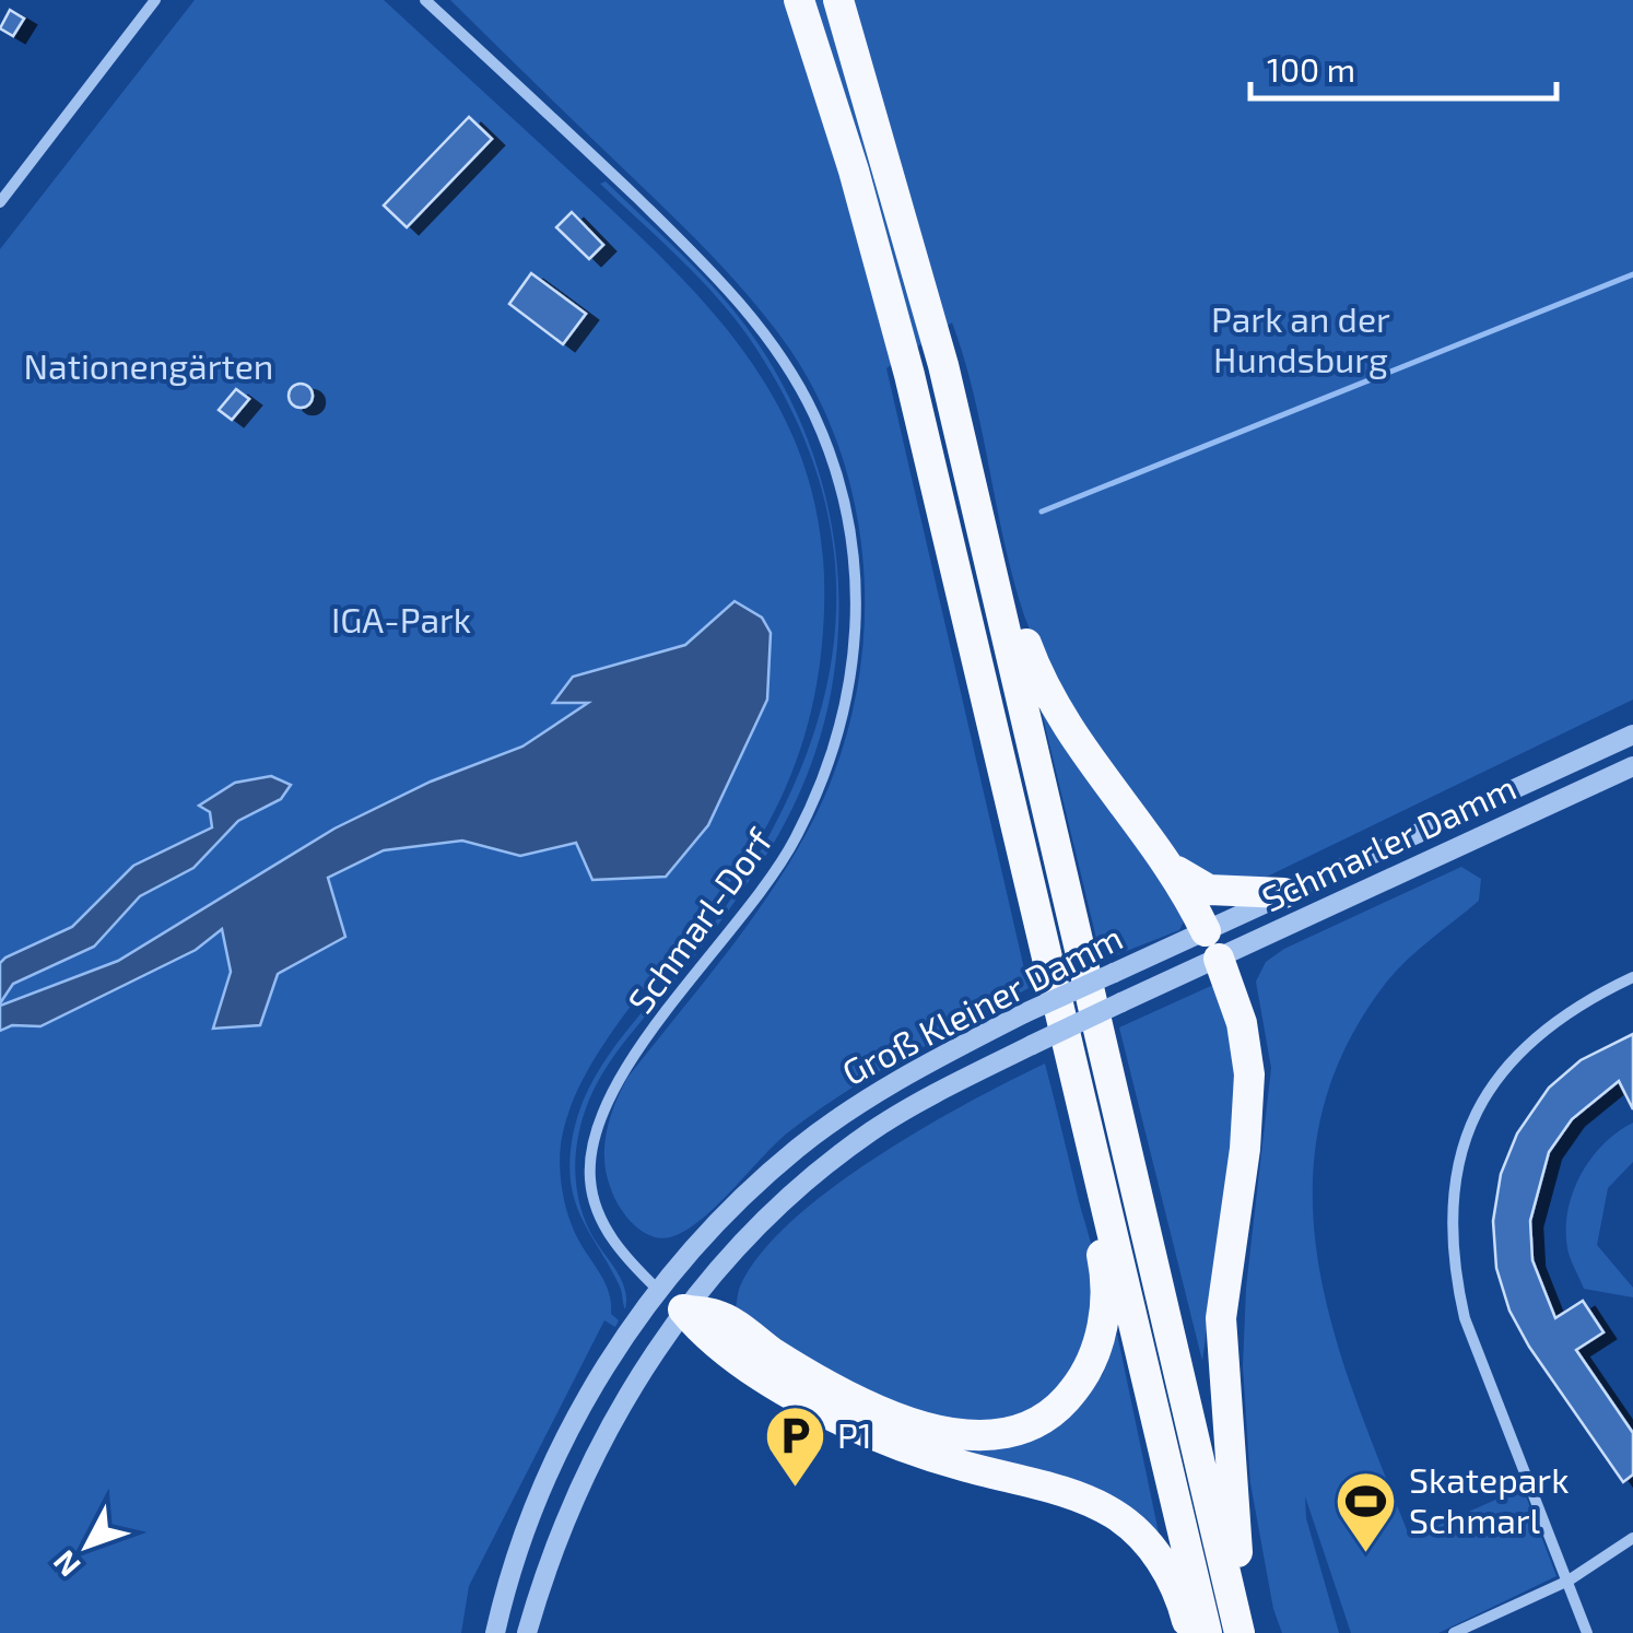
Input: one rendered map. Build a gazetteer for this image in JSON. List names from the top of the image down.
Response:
{
  "streets": {
    "street": ["Schmarler Damm", "Schmarl-Dorf", "Groß Kleiner Damm"]
  },
  "crossings": [
    ["Schmarler Damm", "Groß Kleiner Damm"],
    ["Schmarl-Dorf", "Groß Kleiner Damm"]
  ],
  "parks": ["Park an der Hundsburg", "Nationengärten", "IGA-Park"],
  "places": {
    "parking": ["P1"],
    "sports": ["Skatepark Schmarl"]
  },
  "scale_bar": "100 m",
  "north": "bottom left"
}
